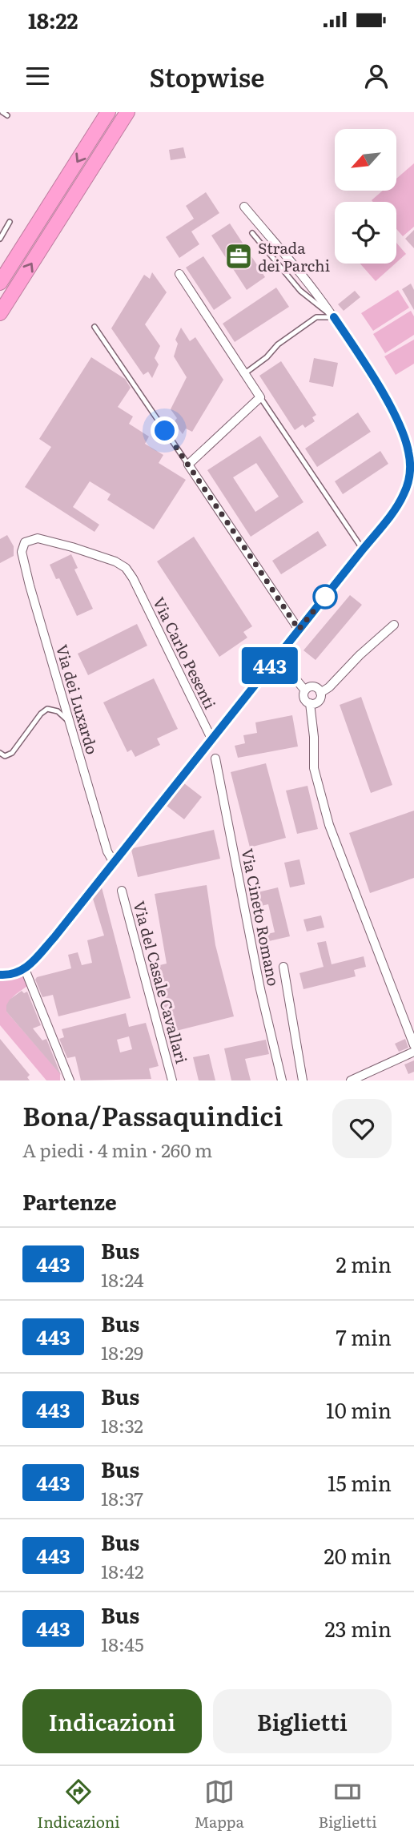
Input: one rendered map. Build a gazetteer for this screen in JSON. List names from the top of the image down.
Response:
{
  "streets": {
    "street": [
      "Via Carlo Pesenti",
      "Via dei Luxardo",
      "Via Cineto Romano",
      "Via del Casale Cavallari"
    ]
  },
  "crossings": [
    ["Via Carlo Pesenti", "Via dei Luxardo"]
  ],
  "places": {
    "office": ["Strada dei Parchi"]
  },
  "lines": ["bus line 443"],
  "north": "bottom left",
  "page": {
    "status": "18:22",
    "header": "Stopwise",
    "on_map": "443",
    "heading": [
      ["Bona/Passaquindici", "A piedi · 4 min · 260 m"],
      "Partenze"
    ],
    "list": [
      {
        "mark": "443",
        "name": "Bus",
        "note": "18:24",
        "value": "2 min"
      },
      {
        "mark": "443",
        "name": "Bus",
        "note": "18:29",
        "value": "7 min"
      },
      {
        "mark": "443",
        "name": "Bus",
        "note": "18:32",
        "value": "10 min"
      },
      {
        "mark": "443",
        "name": "Bus",
        "note": "18:37",
        "value": "15 min"
      },
      {
        "mark": "443",
        "name": "Bus",
        "note": "18:42",
        "value": "20 min"
      },
      {
        "mark": "443",
        "name": "Bus",
        "note": "18:45",
        "value": "23 min"
      }
    ],
    "buttons": ["Indicazioni", "Biglietti"],
    "tabs": ["Indicazioni", "Mappa", "Biglietti"]
  }
}
